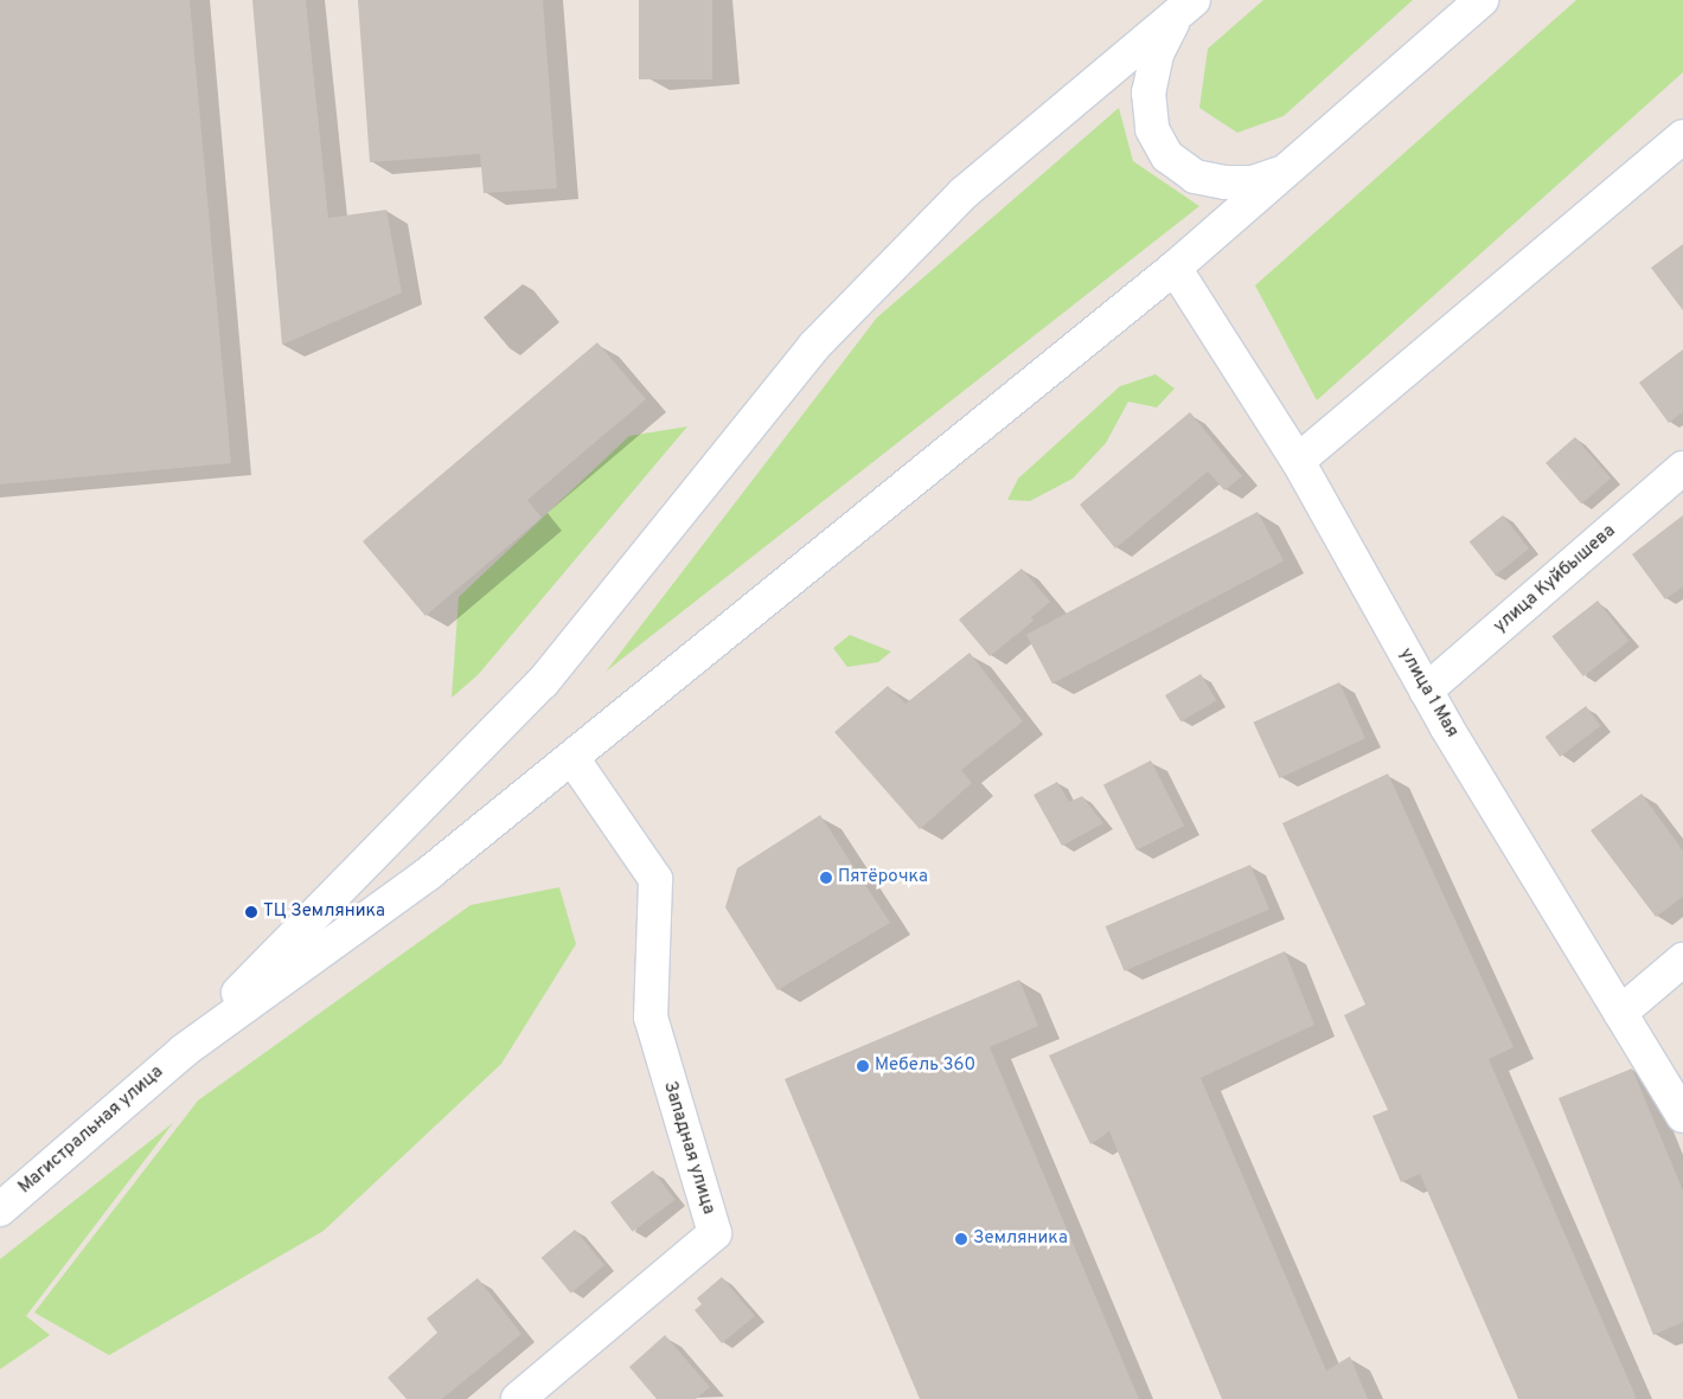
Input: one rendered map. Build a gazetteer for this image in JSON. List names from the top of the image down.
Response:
{
  "streets": {
    "main road": [
      "улица Куйбышева",
      "улица 1 Мая",
      "Магистральная улица",
      "Западная улица"
    ]
  },
  "crossings": [
    ["улица Куйбышева", "улица 1 Мая"]
  ],
  "places": [
    "Пятёрочка",
    "ТЦ Земляника",
    "Мебель 360",
    "Земляника"
  ]
}
